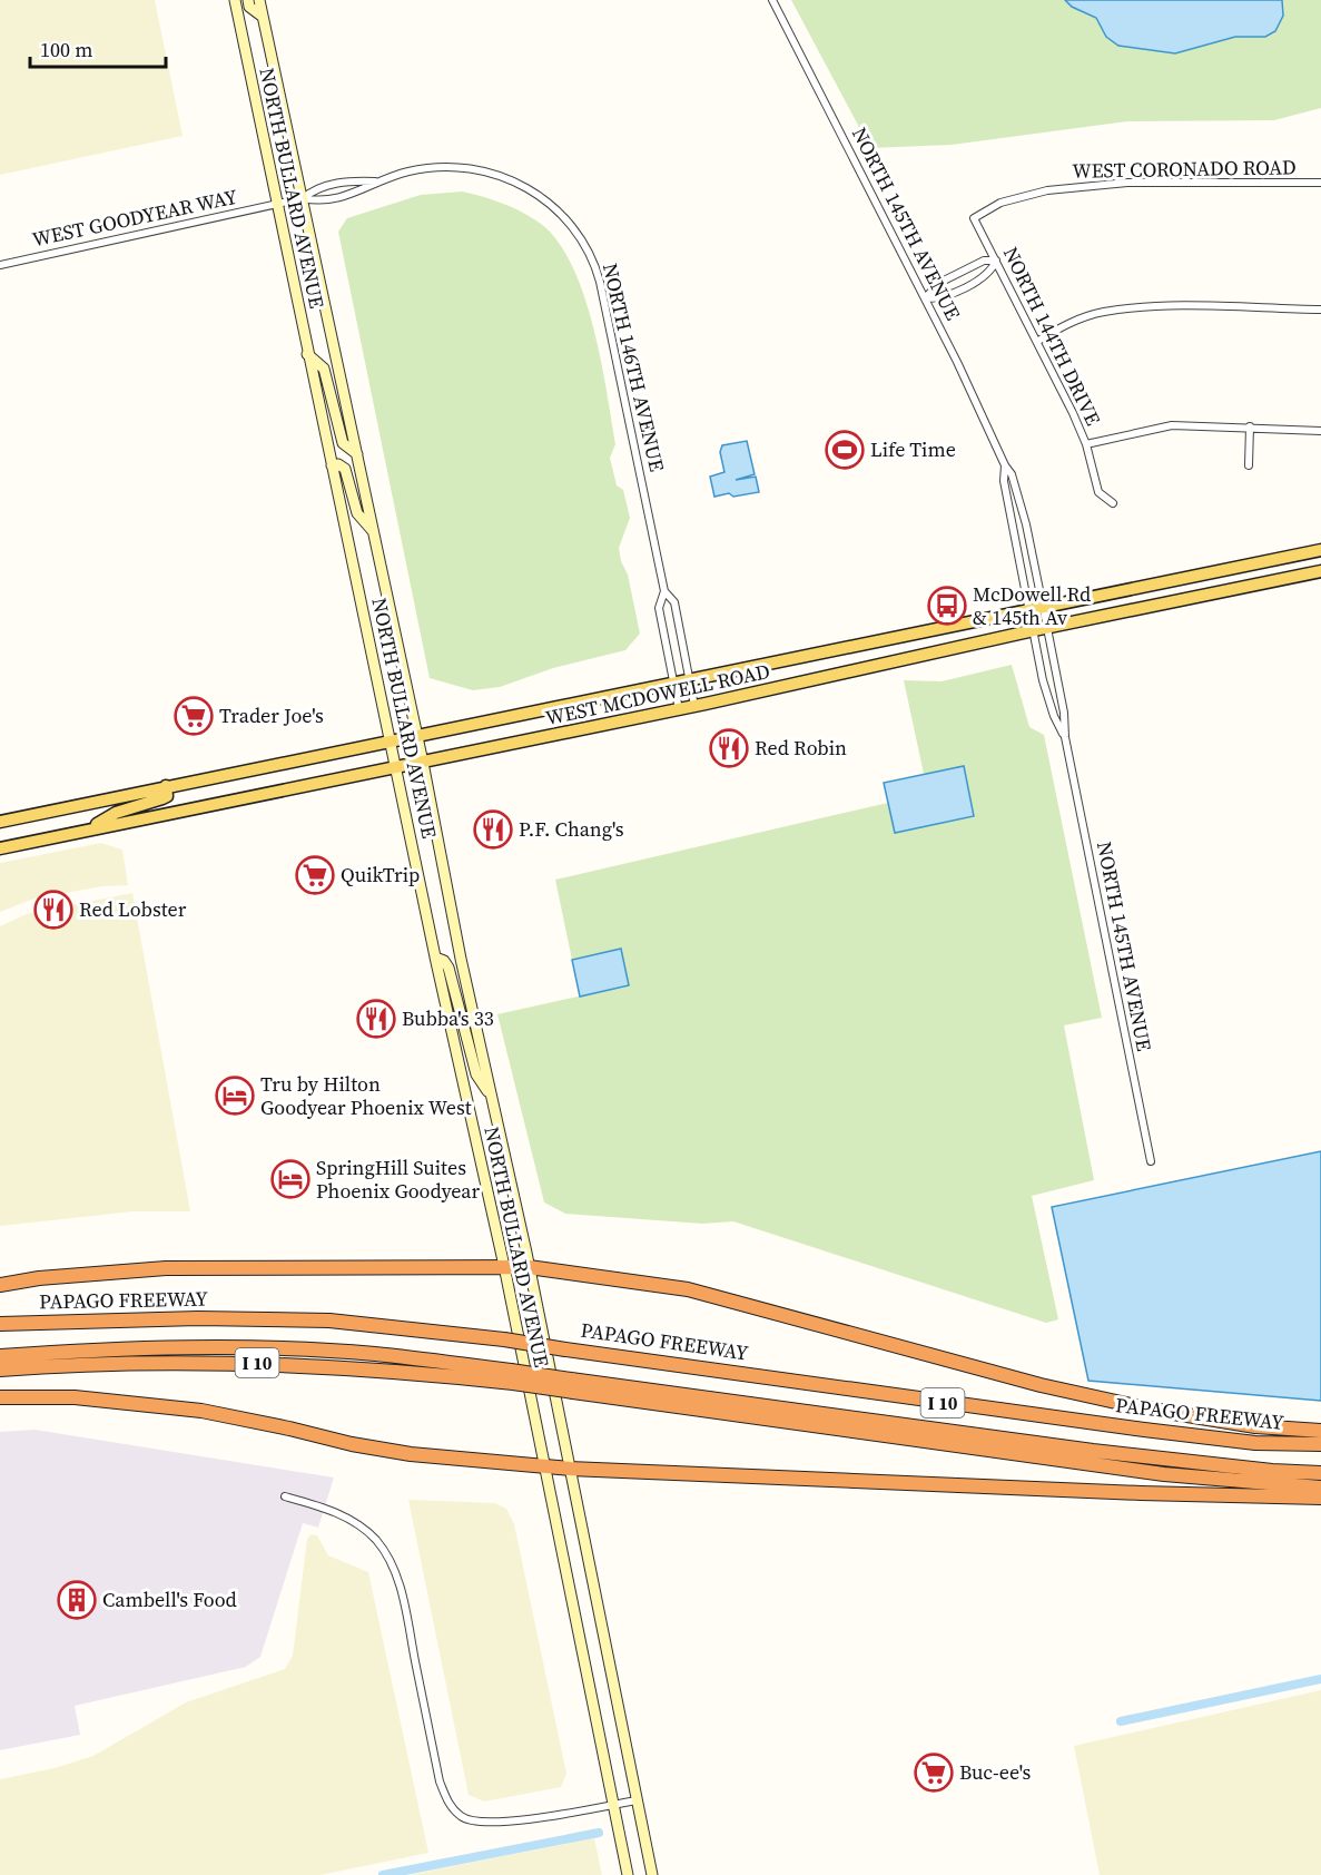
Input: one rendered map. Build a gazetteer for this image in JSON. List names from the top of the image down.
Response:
{
  "streets": {
    "highway": ["PAPAGO FREEWAY", "I 10"],
    "main road": ["NORTH BULLARD AVENUE", "WEST MCDOWELL ROAD"],
    "street": [
      "WEST CORONADO ROAD",
      "WEST GOODYEAR WAY",
      "NORTH 145TH AVENUE",
      "NORTH 144TH DRIVE",
      "NORTH 146TH AVENUE"
    ]
  },
  "crossings": [
    ["WEST CORONADO ROAD", "NORTH 144TH DRIVE"],
    ["NORTH BULLARD AVENUE", "WEST GOODYEAR WAY"],
    ["NORTH BULLARD AVENUE", "WEST MCDOWELL ROAD"],
    ["NORTH 145TH AVENUE", "WEST MCDOWELL ROAD"],
    ["NORTH 146TH AVENUE", "WEST MCDOWELL ROAD"]
  ],
  "places": {
    "sports": ["Life Time"],
    "bus stop": ["McDowell Rd & 145th Av"],
    "supermarket": ["Trader Joe's", "QuikTrip", "Buc-ee's"],
    "restaurant": [
      "Red Robin",
      "P.F. Chang's",
      "Red Lobster",
      "Bubba's 33"
    ],
    "hotel": ["Tru by Hilton Goodyear Phoenix West", "SpringHill Suites Phoenix Goodyear"],
    "building": ["Cambell's Food"]
  },
  "scale_bar": "100 m"
}
